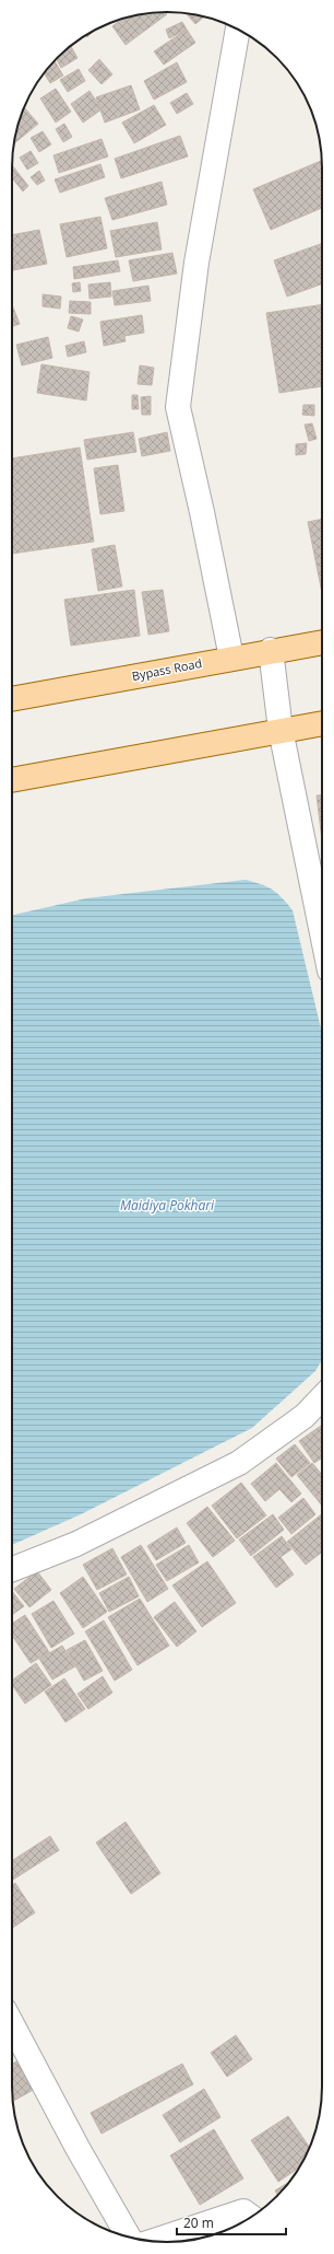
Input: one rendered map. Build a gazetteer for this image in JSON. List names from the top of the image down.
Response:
{
  "streets": {
    "main road": ["Bypass Road"]
  },
  "water": ["Maidiya Pokhari"],
  "scale_bar": "20 m"
}
